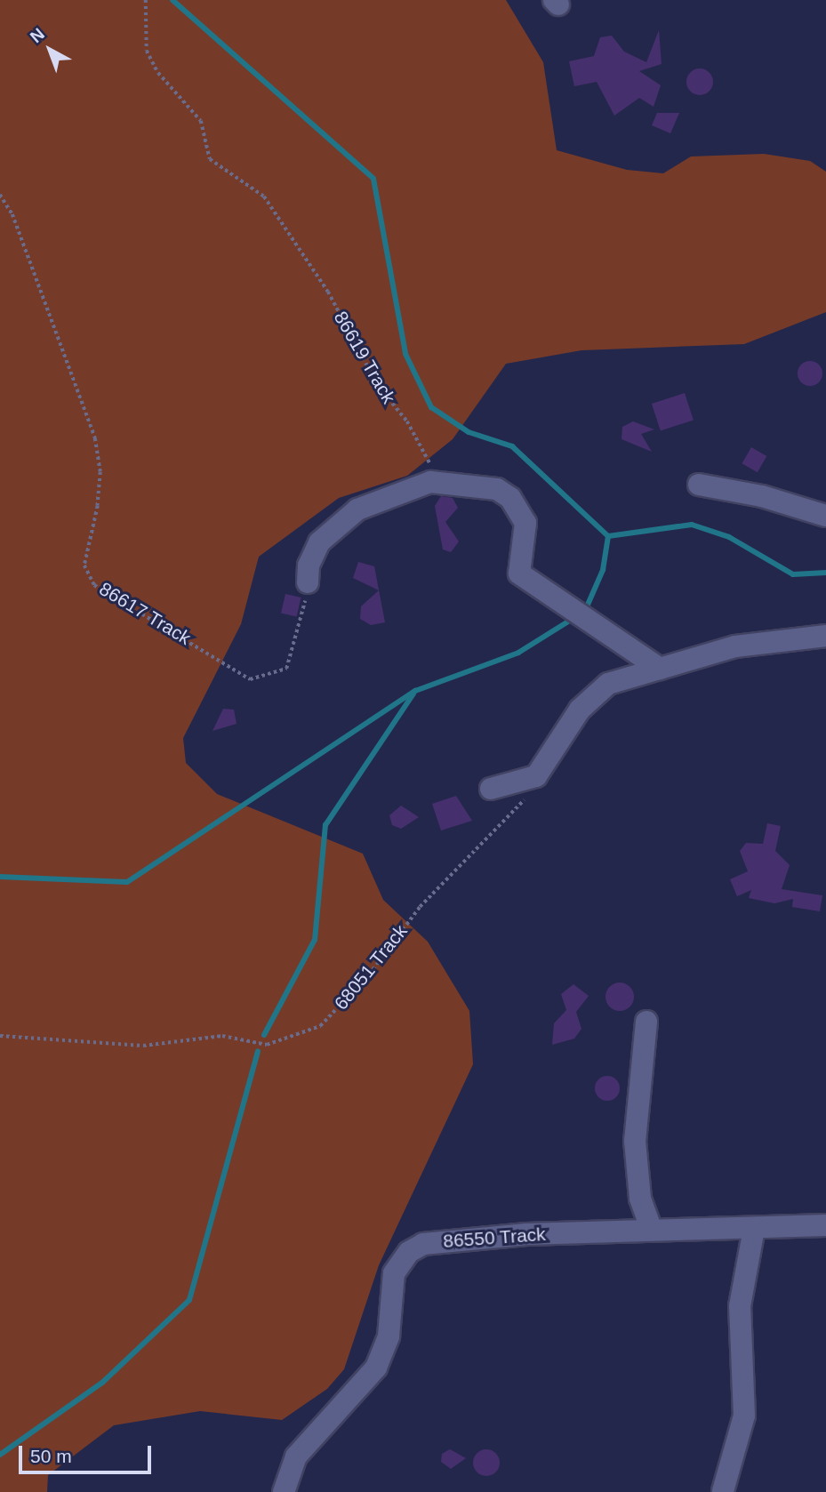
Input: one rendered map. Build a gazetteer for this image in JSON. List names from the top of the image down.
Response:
{
  "streets": {
    "street": ["86550 Track"],
    "path": ["86619 Track", "86617 Track", "68051 Track"]
  },
  "scale_bar": "50 m",
  "north": "top left"
}
